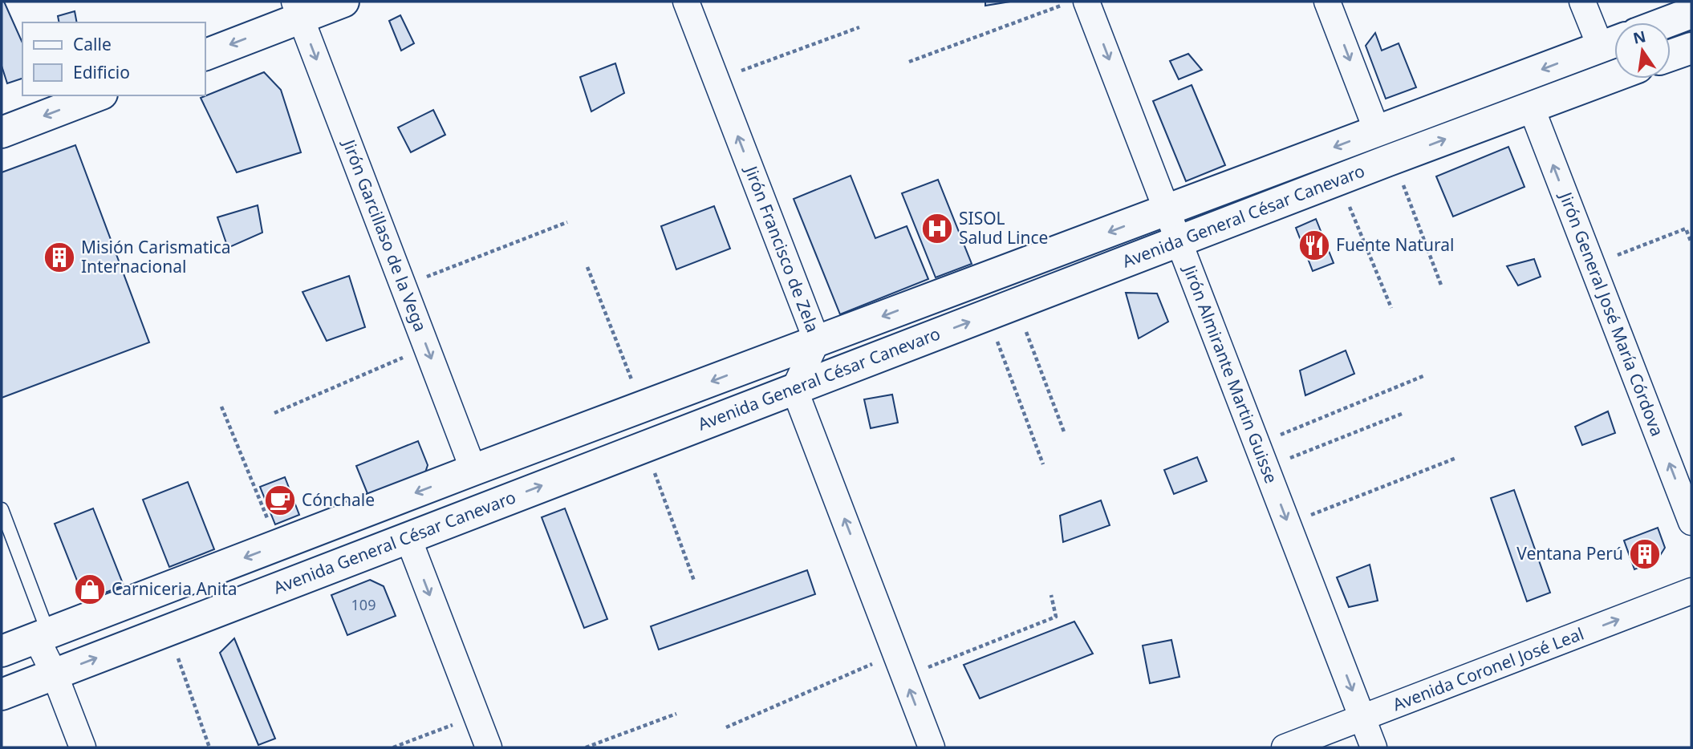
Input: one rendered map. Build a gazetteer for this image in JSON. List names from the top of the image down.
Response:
{
  "streets": {
    "main road": ["Avenida General César Canevaro"],
    "street": [
      "Jirón Garcillaso de la Vega",
      "Jirón Francisco de Zela",
      "Jirón General José María Córdova",
      "Jirón Almirante Martin Guisse",
      "Avenida Coronel José Leal"
    ]
  },
  "crossings": [
    ["Avenida General César Canevaro", "Jirón Garcillaso de la Vega"],
    ["Avenida General César Canevaro", "Jirón Francisco de Zela"],
    ["Avenida General César Canevaro", "Jirón General José María Córdova"],
    ["Avenida General César Canevaro", "Jirón Almirante Martin Guisse"],
    ["Jirón Almirante Martin Guisse", "Avenida Coronel José Leal"]
  ],
  "one_way": [
    "Jirón Garcillaso de la Vega",
    "Jirón Francisco de Zela",
    "Jirón General José María Córdova",
    "Jirón Almirante Martin Guisse",
    "Avenida Coronel José Leal"
  ],
  "places": {
    "hospital": ["SISOL Salud Lince"],
    "restaurant": ["Fuente Natural"],
    "building": ["Misión Carismatica Internacional", "Ventana Perú"],
    "cafe": ["Cónchale"],
    "shop": ["Carniceria Anita"]
  },
  "house_numbers": ["109"],
  "legend": ["Calle", "Edificio"],
  "north": "top"
}
